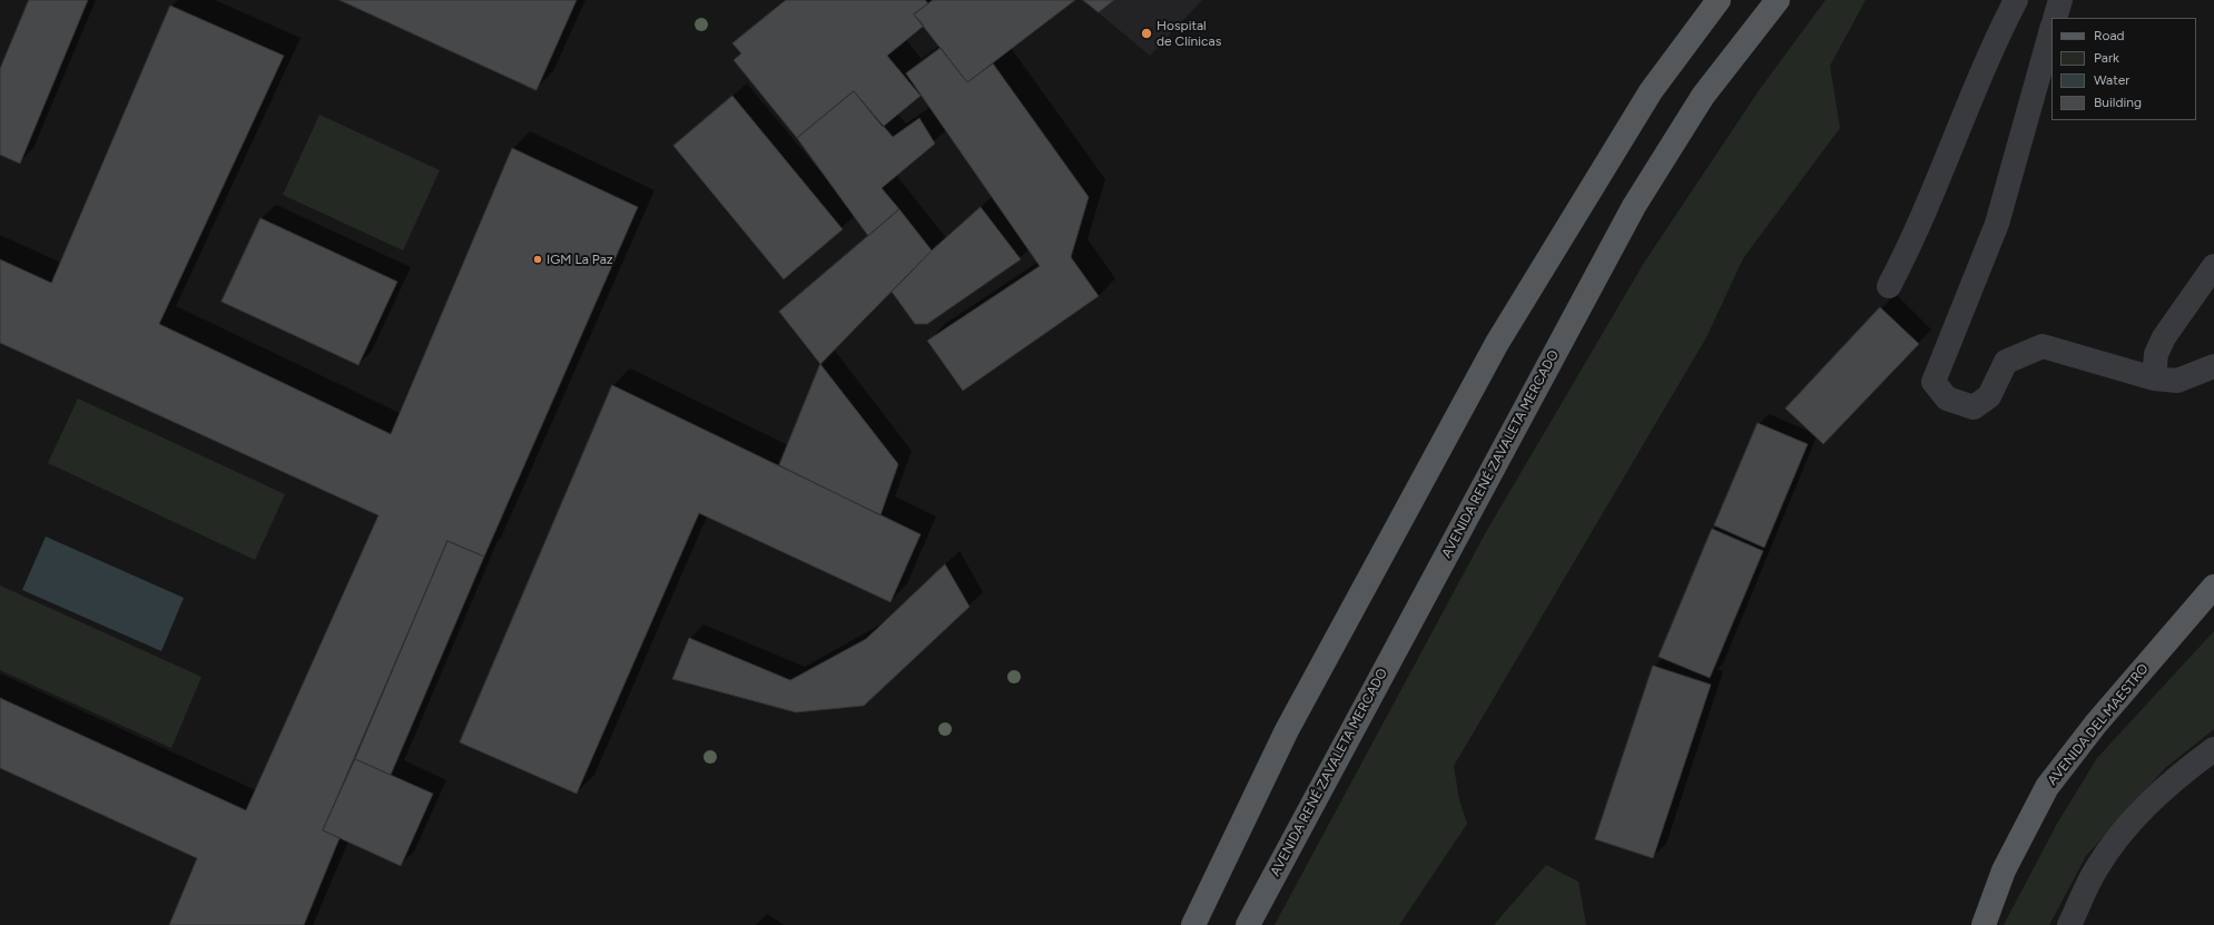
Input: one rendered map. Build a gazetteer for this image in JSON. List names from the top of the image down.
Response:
{
  "streets": {
    "main road": ["AVENIDA RENÉ ZAVALETA MERCADO", "AVENIDA DEL MAESTRO"]
  },
  "places": ["Hospital de Clínicas", "IGM La Paz"],
  "legend": [
    "Road",
    "Park",
    "Water",
    "Building"
  ]
}
